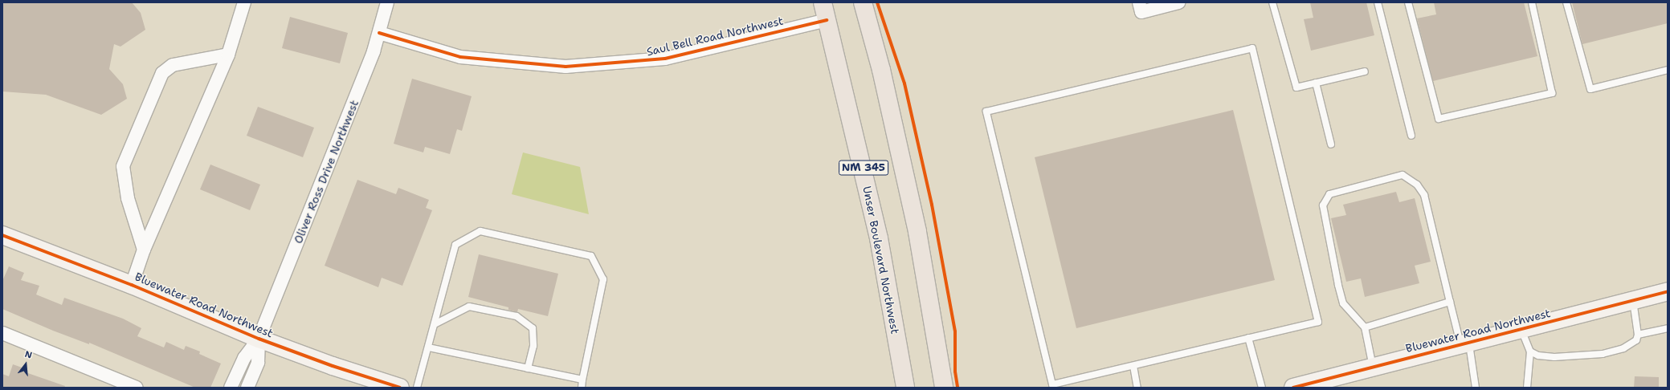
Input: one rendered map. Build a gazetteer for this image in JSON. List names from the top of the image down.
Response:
{
  "streets": {
    "main road": ["NM 345", "Unser Boulevard Northwest"],
    "street": ["Saul Bell Road Northwest", "Oliver Ross Drive Northwest", "Bluewater Road Northwest"]
  },
  "crossings": [
    ["Saul Bell Road Northwest", "Oliver Ross Drive Northwest"],
    ["Saul Bell Road Northwest", "Unser Boulevard Northwest"],
    ["Oliver Ross Drive Northwest", "Bluewater Road Northwest"]
  ],
  "north": "top"
}
